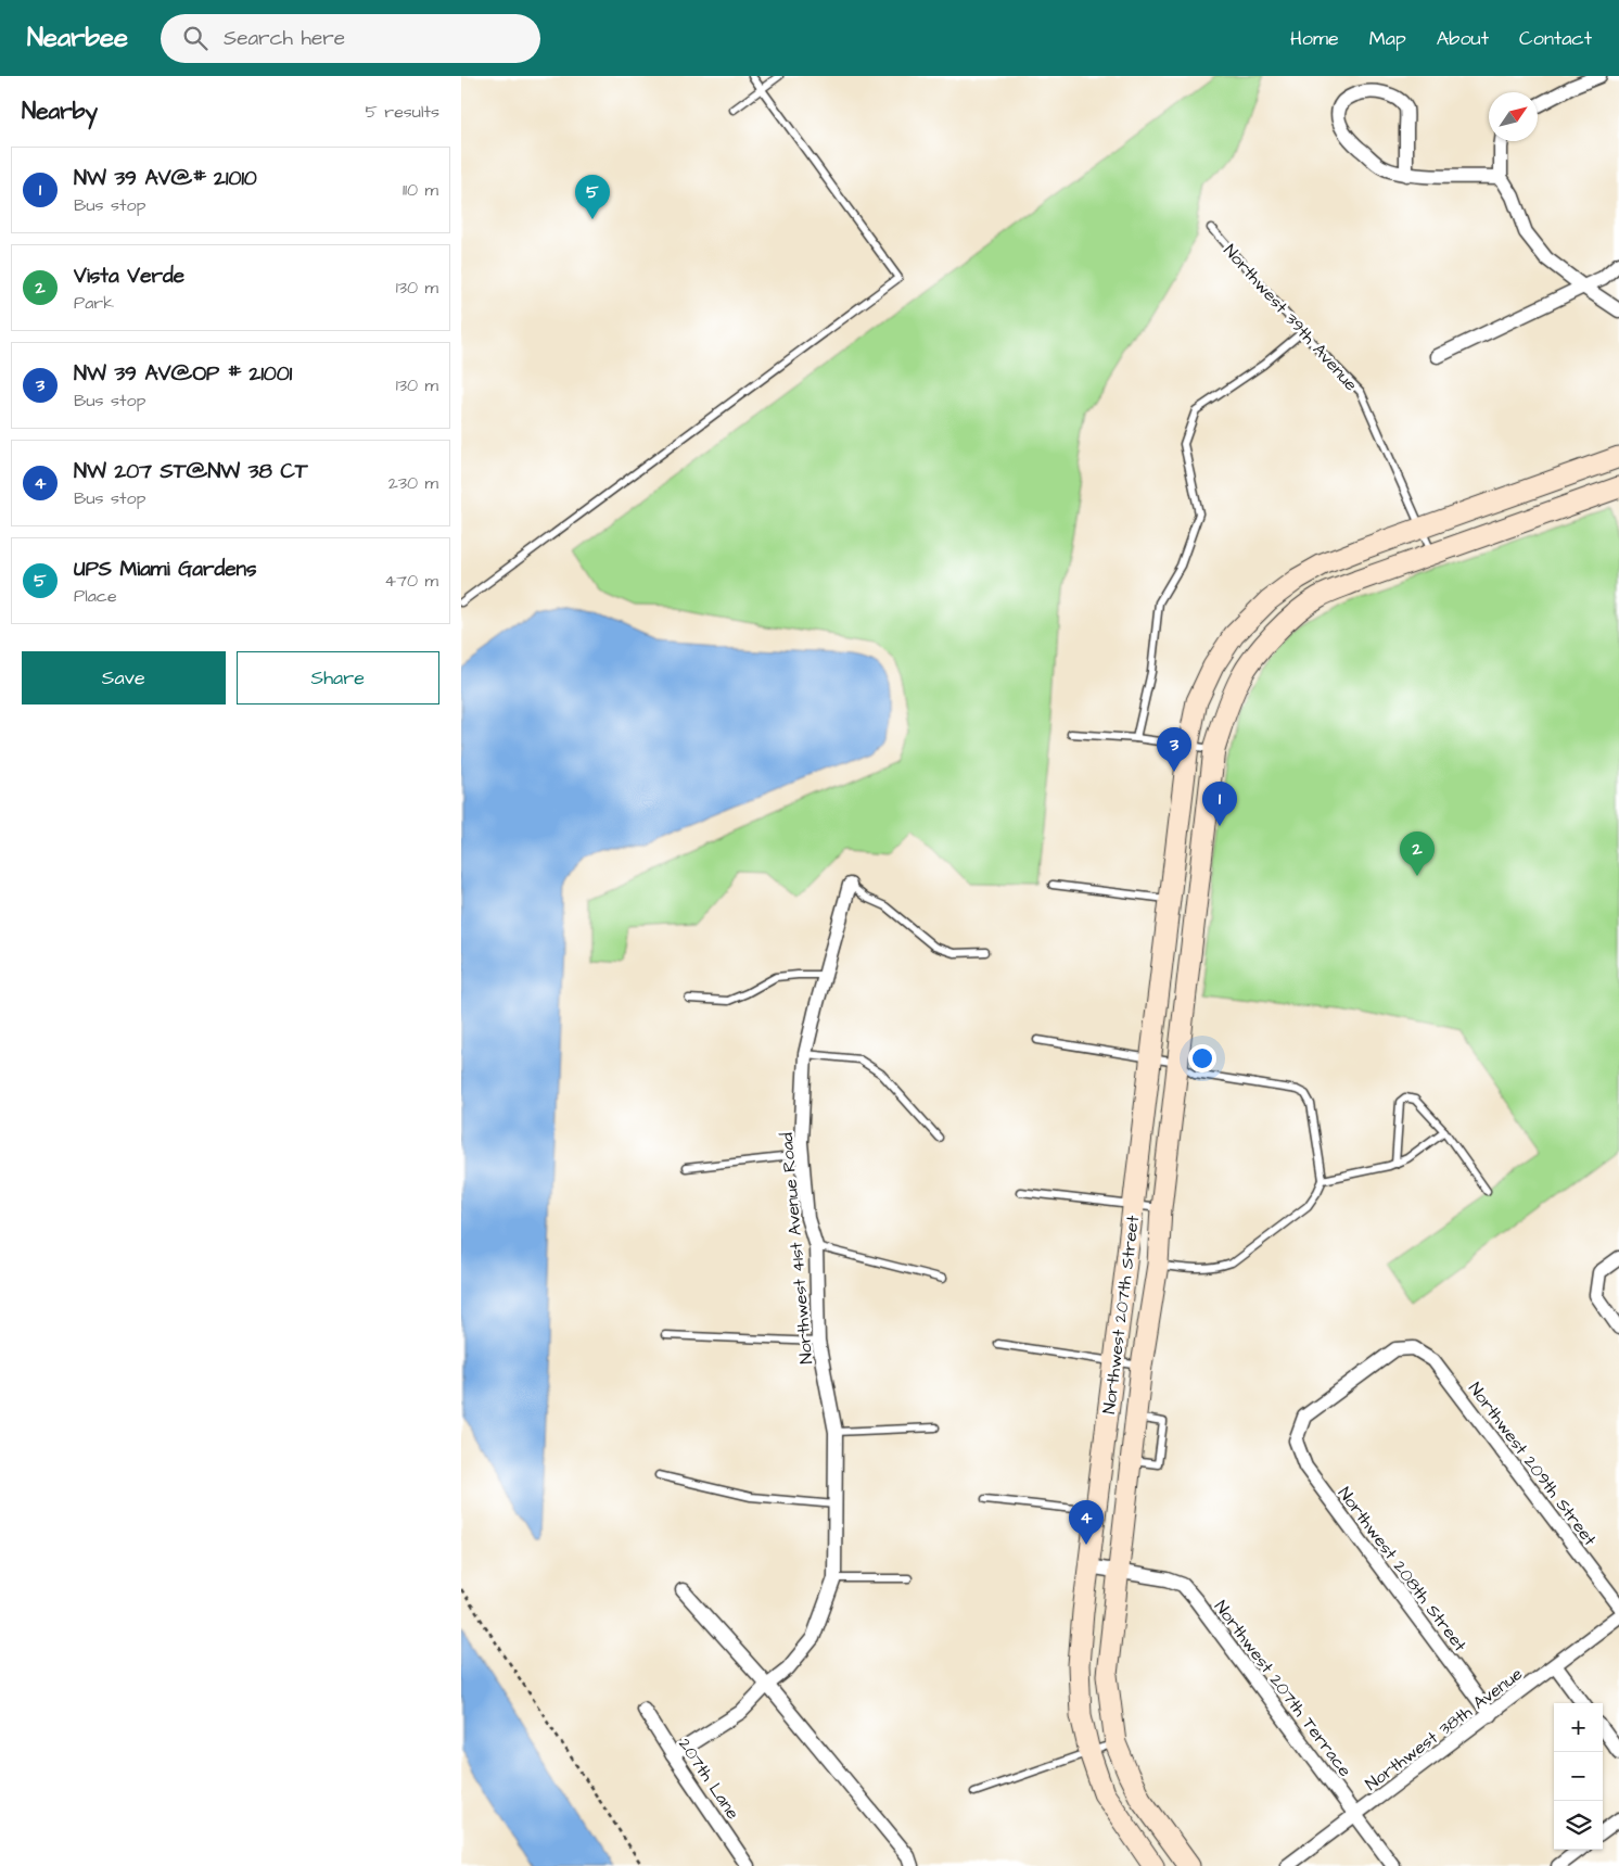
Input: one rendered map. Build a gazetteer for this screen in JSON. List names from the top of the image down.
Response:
{
  "streets": {
    "street": [
      "Northwest 41st Avenue Road",
      "Northwest 207th Street",
      "Northwest 209th Street",
      "Northwest 208th Street",
      "Northwest 207th Terrace",
      "Northwest 38th Avenue",
      "207th Lane"
    ],
    "lane": ["Northwest 39th Avenue"]
  },
  "crossings": [
    ["Northwest 41st Avenue Road", "207th Lane"],
    ["Northwest 207th Street", "Northwest 207th Terrace"],
    ["Northwest 209th Street", "Northwest 208th Street"],
    ["Northwest 208th Street", "Northwest 38th Avenue"],
    ["Northwest 207th Terrace", "Northwest 38th Avenue"]
  ],
  "north": "top right",
  "page": {
    "header": "Nearbee",
    "search": "Search here",
    "nav": [
      "Home",
      "Map",
      "About",
      "Contact"
    ],
    "heading": ["Nearby", "5 results"],
    "list": [
      {
        "mark": "1",
        "name": "NW 39 AV@# 21010",
        "note": "Bus stop",
        "value": "110 m"
      },
      {
        "mark": "2",
        "name": "Vista Verde",
        "note": "Park",
        "value": "130 m"
      },
      {
        "mark": "3",
        "name": "NW 39 AV@OP # 21001",
        "note": "Bus stop",
        "value": "130 m"
      },
      {
        "mark": "4",
        "name": "NW 207 ST@NW 38 CT",
        "note": "Bus stop",
        "value": "230 m"
      },
      {
        "mark": "5",
        "name": "UPS Miami Gardens",
        "note": "Place",
        "value": "470 m"
      }
    ],
    "pins": [
      "5",
      "3",
      "1",
      "2",
      "4"
    ],
    "buttons": ["Save", "Share"],
    "map_buttons": ["+", "−"]
  }
}
